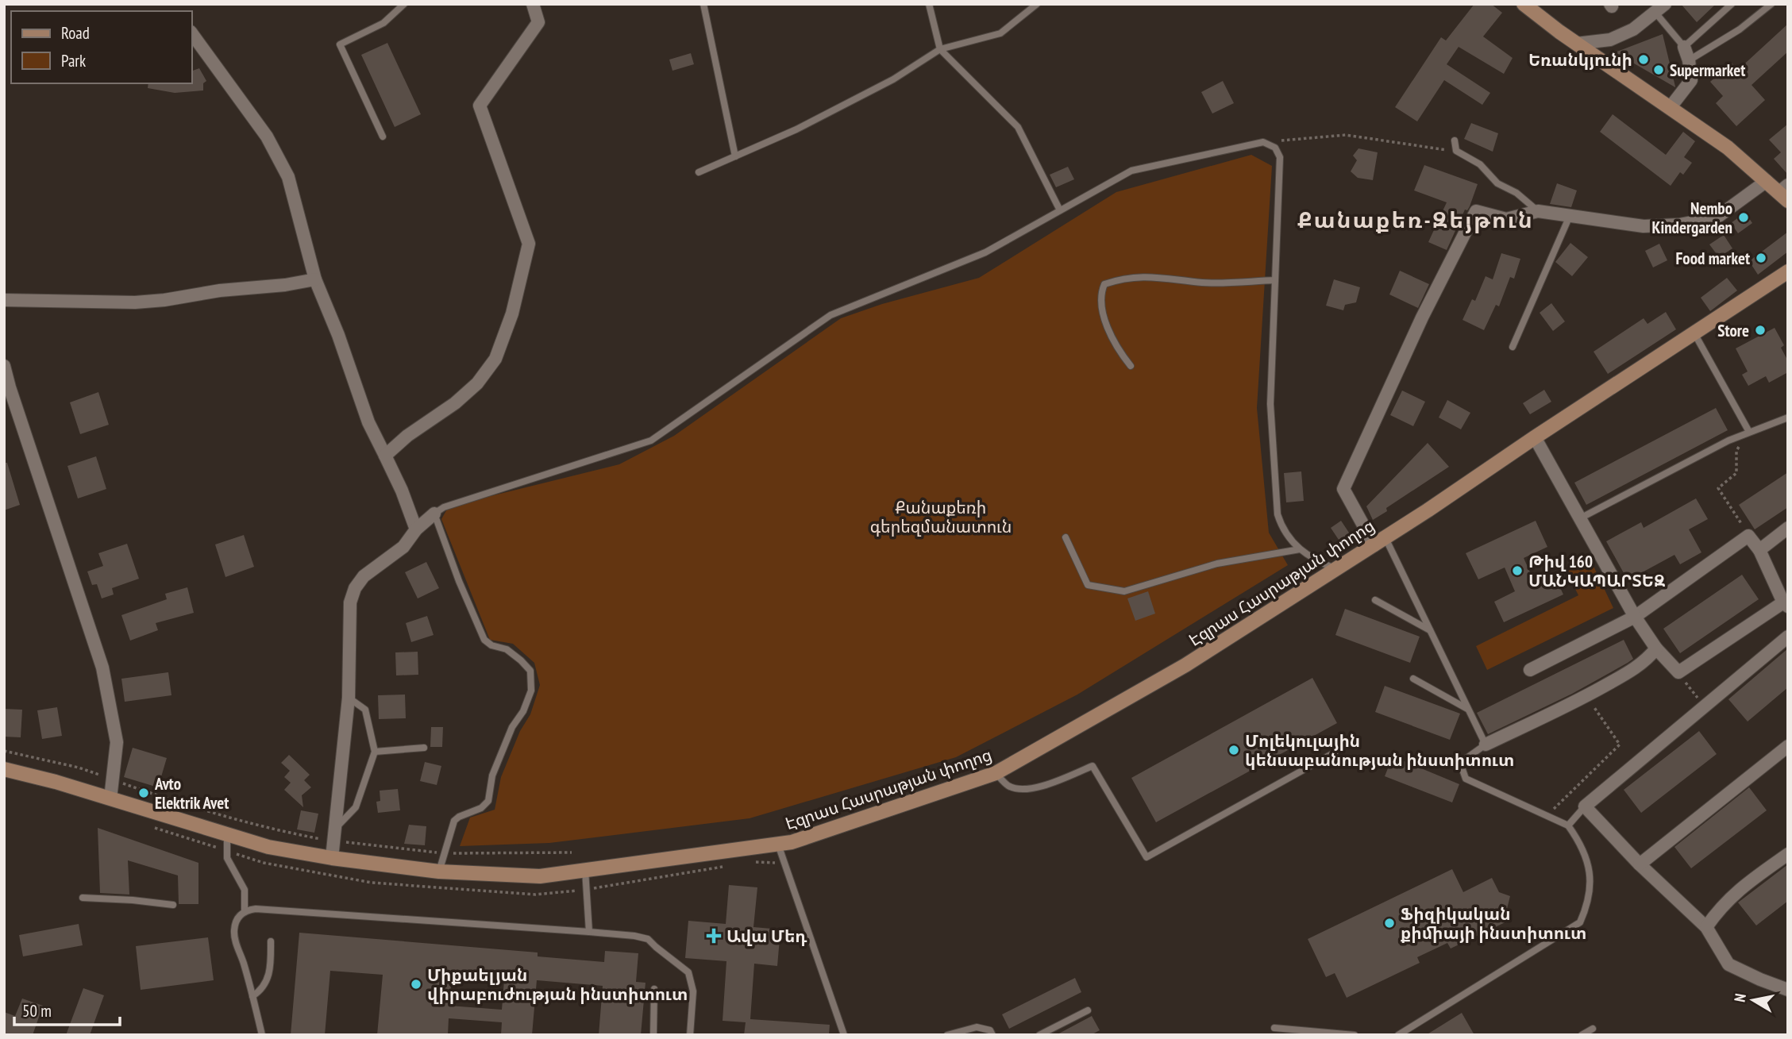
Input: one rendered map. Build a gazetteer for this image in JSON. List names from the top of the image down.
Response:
{
  "streets": {
    "street": ["Էզրաս Հասրաթյան փողոց"]
  },
  "districts": ["Քանաքեռ-Զեյթուն"],
  "parks": ["Քանաքեռի գերեզմանատուն"],
  "places": {
    "other": [
      "Եռանկյունի",
      "Supermarket",
      "Nembo Kindergarden",
      "Food market",
      "Store",
      "Թիվ 160 ՄԱՆԿԱՊԱՐՏԵԶ",
      "Մոլեկուլային կենսաբանության ինստիտուտ",
      "Avto Elektrik Avet",
      "Ֆիզիկական քիմիայի ինստիտուտ",
      "Միքաելյան վիրաբուժության ինստիտուտ"
    ],
    "health": ["Ավա Մեդ"]
  },
  "legend": ["Road", "Park"],
  "scale_bar": "50 m",
  "north": "left"
}
